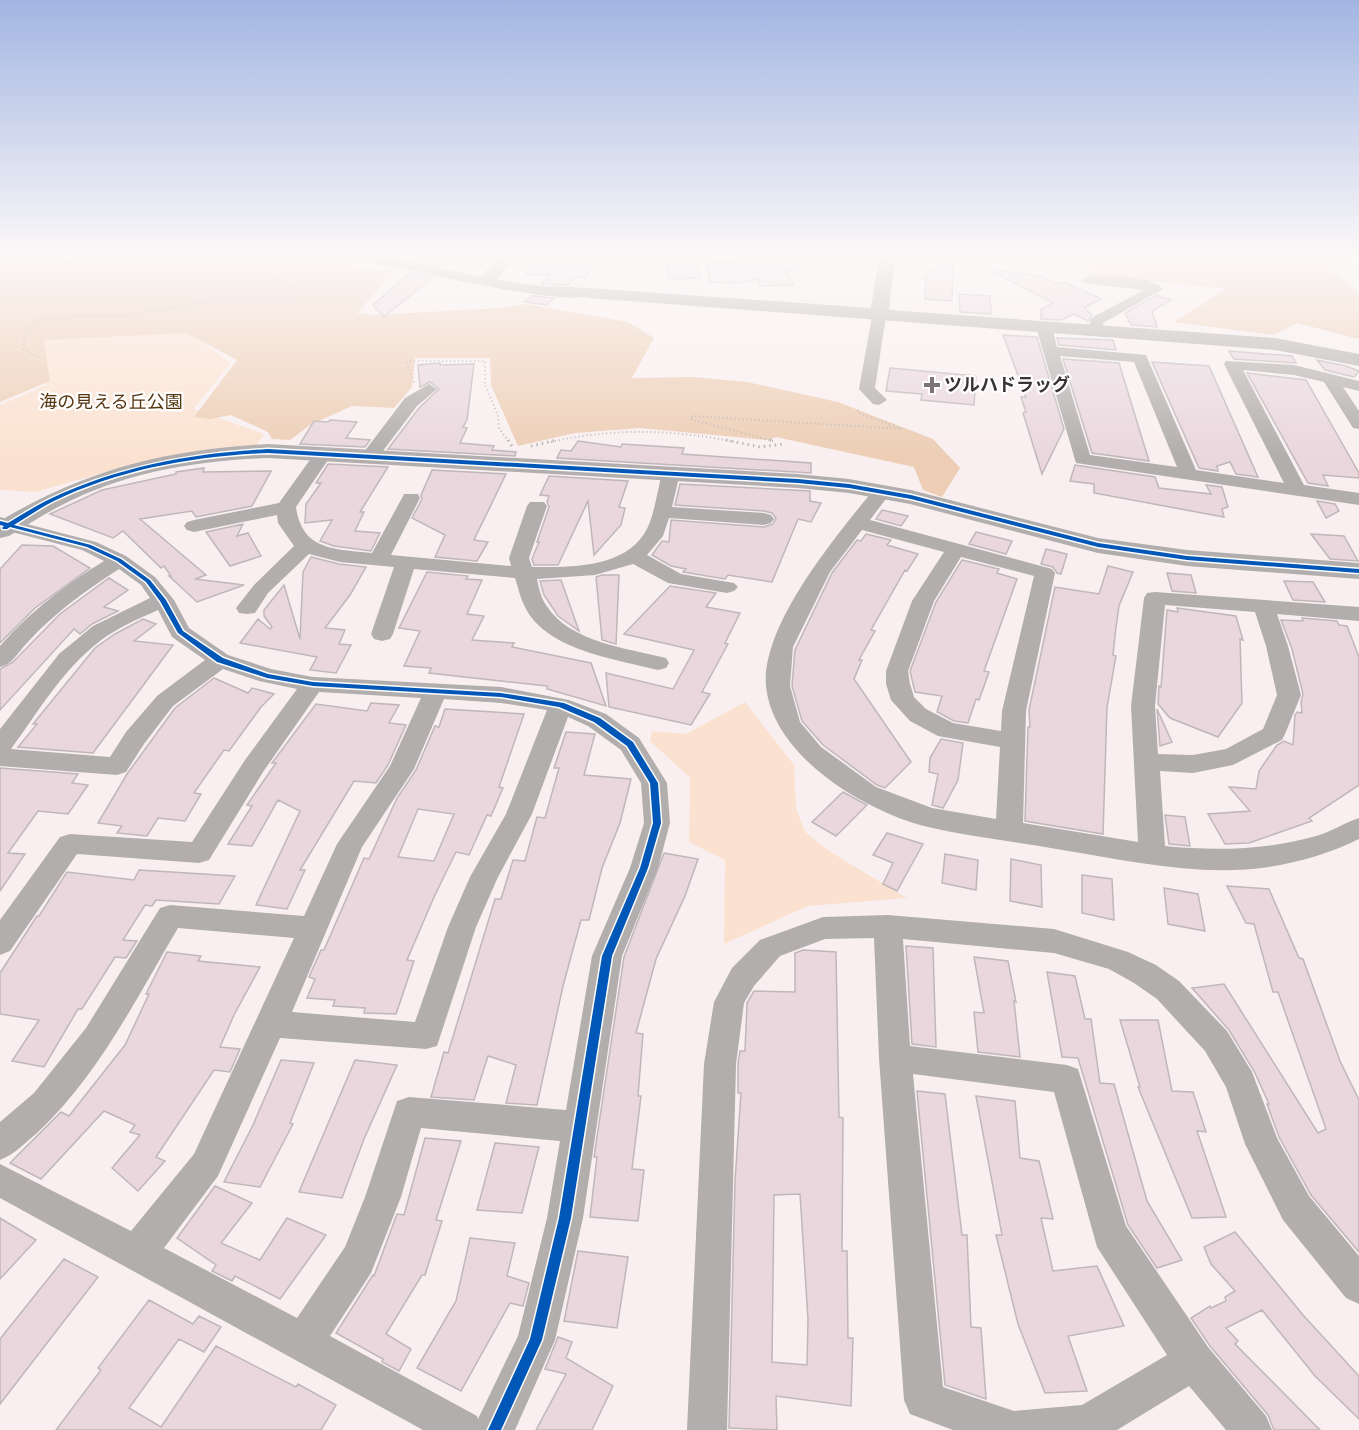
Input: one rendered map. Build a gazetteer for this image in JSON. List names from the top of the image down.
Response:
{
  "parks": ["海の見える丘公園"],
  "places": {
    "health": ["ツルハドラッグ"]
  }
}
